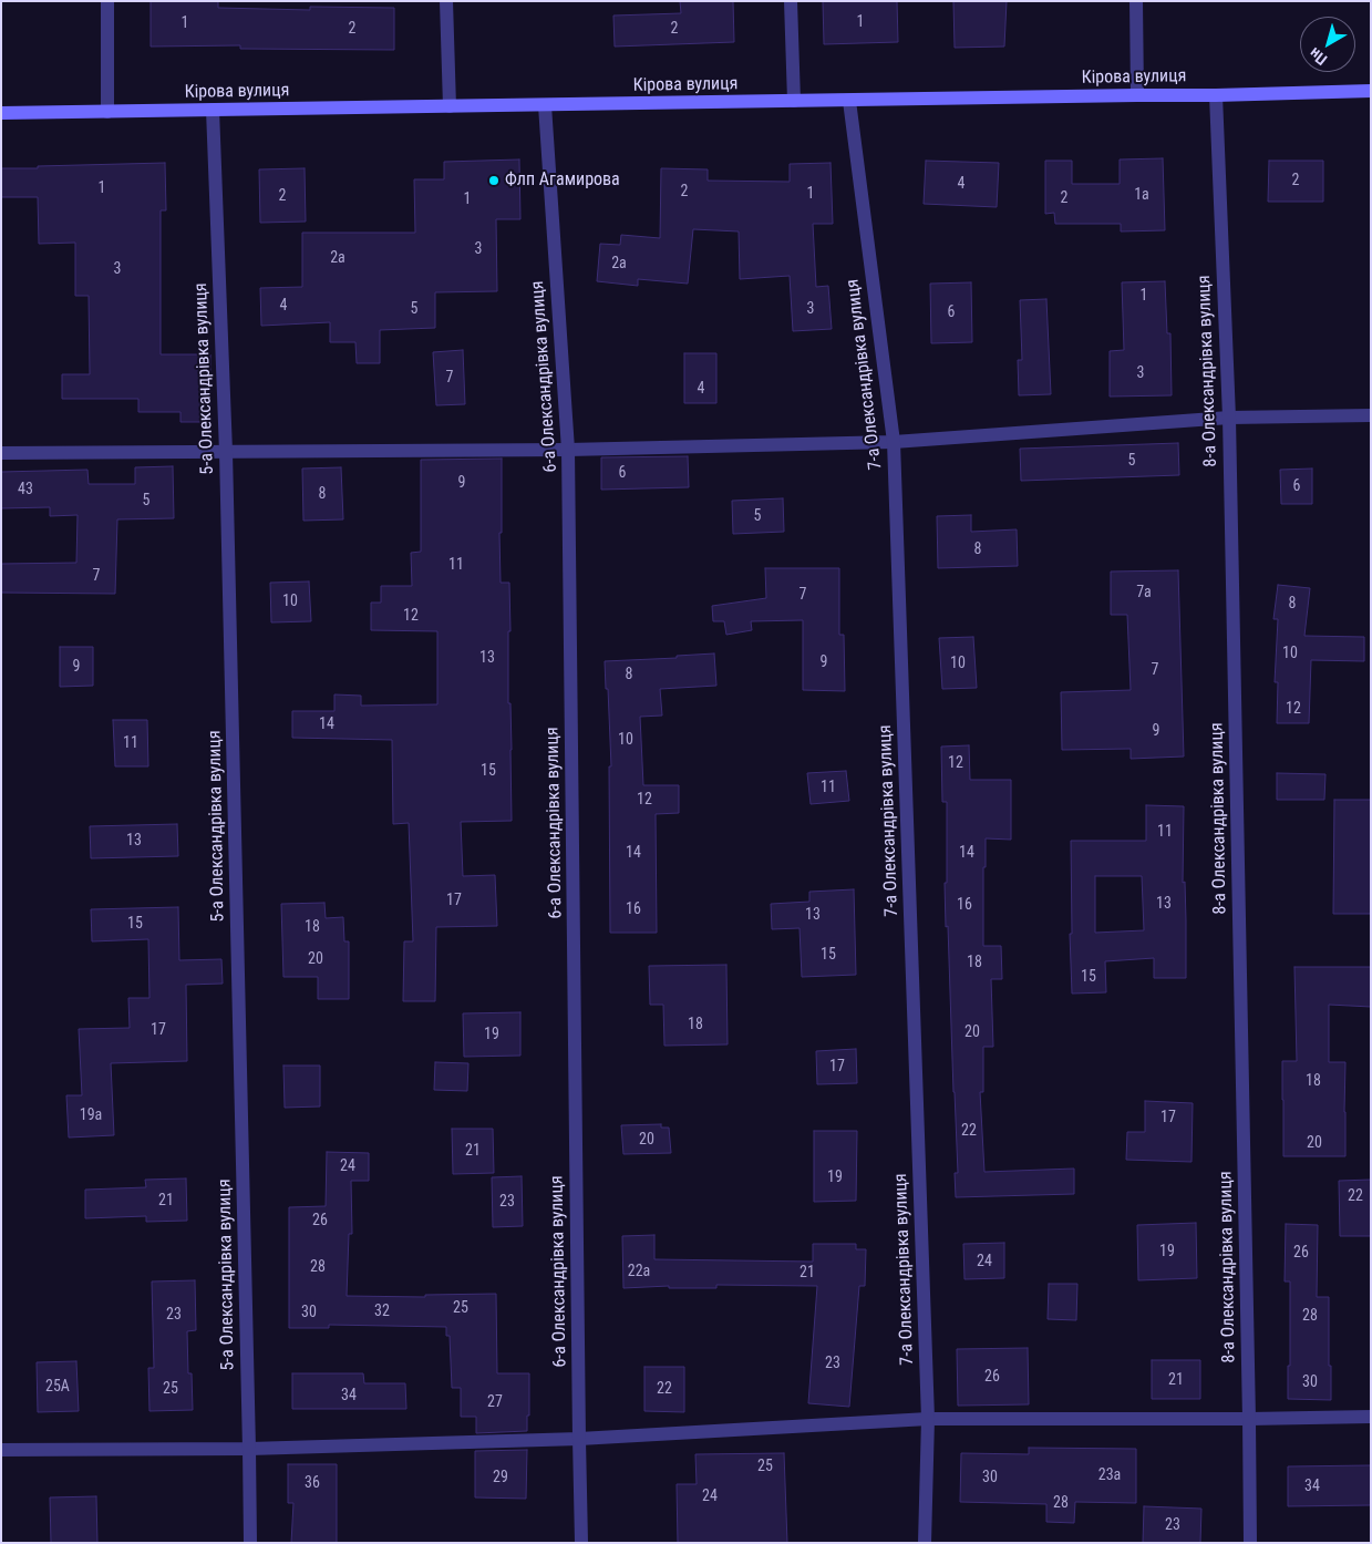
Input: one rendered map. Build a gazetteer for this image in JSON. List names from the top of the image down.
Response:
{
  "streets": {
    "street": [
      "Кірова вулиця",
      "8-а Олександрівка вулиця",
      "7-а Олександрівка вулиця",
      "6-а Олександрівка вулиця",
      "5-а Олександрівка вулиця"
    ]
  },
  "crossings": [
    ["Кірова вулиця", "8-а Олександрівка вулиця"],
    ["Кірова вулиця", "7-а Олександрівка вулиця"],
    ["Кірова вулиця", "6-а Олександрівка вулиця"],
    ["Кірова вулиця", "5-а Олександрівка вулиця"]
  ],
  "places": ["Флп Агамирова"],
  "house_numbers": [
    "1",
    "1",
    "2",
    "2",
    "2",
    "4",
    "1",
    "2",
    "1",
    "1а",
    "2",
    "2",
    "1",
    "3",
    "2а",
    "2а",
    "3",
    "1",
    "4",
    "5",
    "3",
    "6",
    "3",
    "7",
    "4",
    "5",
    "6",
    "9",
    "6",
    "43",
    "8",
    "5",
    "5",
    "8",
    "11",
    "7",
    "7а",
    "7",
    "10",
    "8",
    "12",
    "10",
    "13",
    "9",
    "10",
    "9",
    "7",
    "8",
    "12",
    "14",
    "9",
    "10",
    "11",
    "12",
    "15",
    "11",
    "12",
    "11",
    "13",
    "14",
    "14",
    "17",
    "13",
    "16",
    "16",
    "13",
    "15",
    "18",
    "15",
    "20",
    "18",
    "15",
    "18",
    "17",
    "20",
    "19",
    "17",
    "18",
    "19а",
    "17",
    "22",
    "20",
    "20",
    "21",
    "24",
    "19",
    "22",
    "21",
    "23",
    "26",
    "19",
    "26",
    "24",
    "28",
    "22а",
    "21",
    "25",
    "32",
    "30",
    "23",
    "28",
    "23",
    "26",
    "21",
    "30",
    "25А",
    "25",
    "22",
    "34",
    "27",
    "25",
    "23а",
    "29",
    "30",
    "36",
    "34",
    "24",
    "28",
    "23"
  ],
  "north": "bottom left"
}
